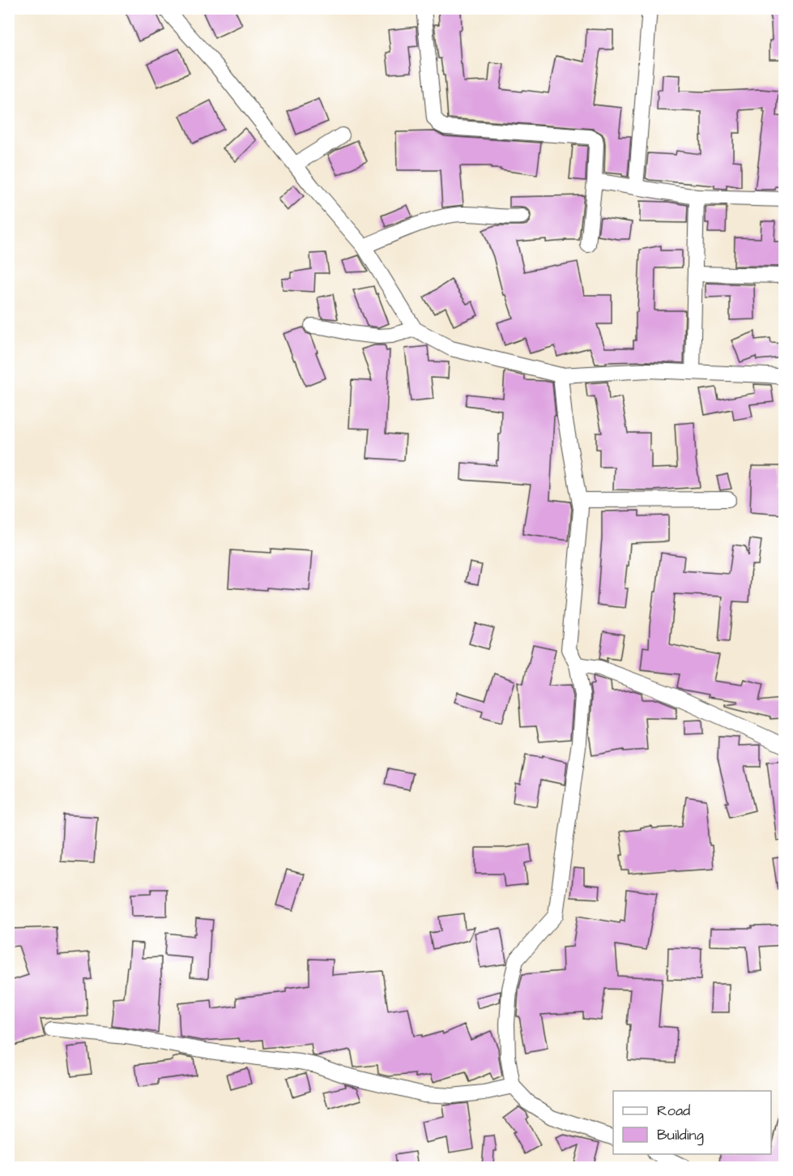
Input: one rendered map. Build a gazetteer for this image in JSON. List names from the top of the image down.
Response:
{
  "legend": ["Road", "Building"]
}
